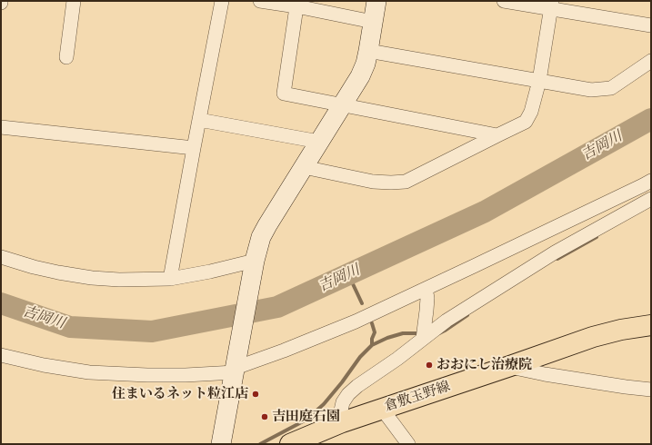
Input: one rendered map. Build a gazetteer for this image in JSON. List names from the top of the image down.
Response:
{
  "streets": {
    "main road": ["倉敷玉野線"]
  },
  "water": ["吉岡川"],
  "places": ["おおにし治療院", "住まいるネット粒江店", "吉田庭石園"]
}
